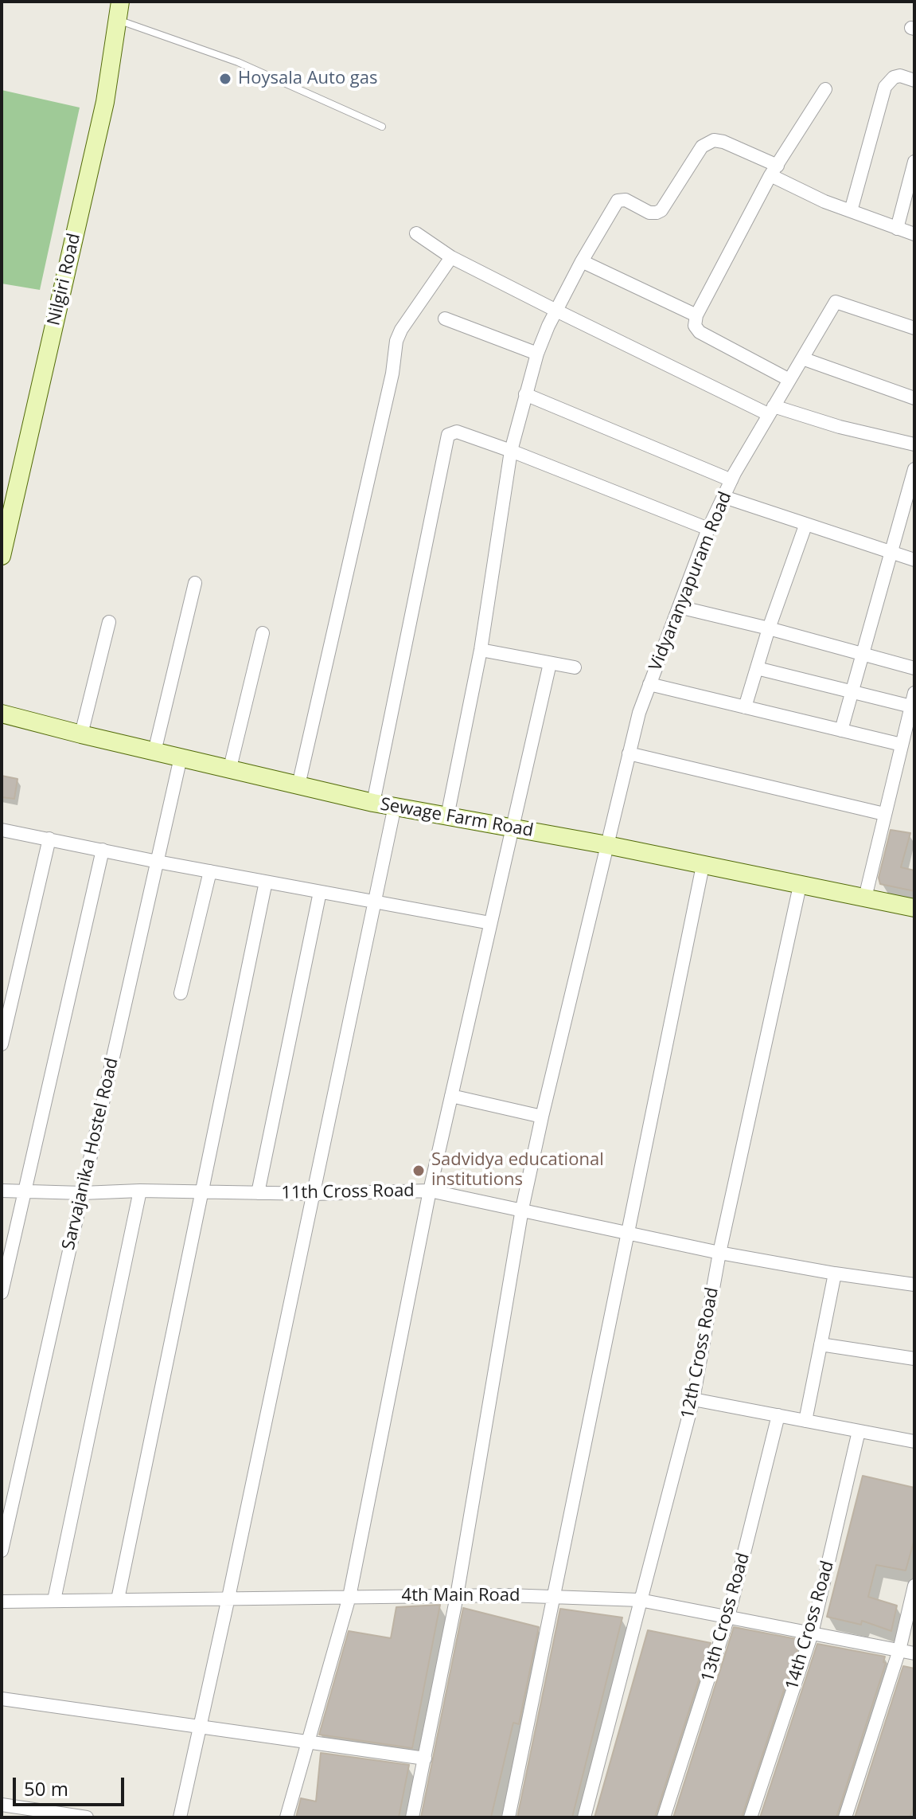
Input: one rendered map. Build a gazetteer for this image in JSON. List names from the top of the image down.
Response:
{
  "streets": {
    "main road": ["Nilgiri Road", "Sewage Farm Road"],
    "street": [
      "Vidyaranyapuram Road",
      "Sarvajanika Hostel Road",
      "11th Cross Road",
      "12th Cross Road",
      "4th Main Road",
      "13th Cross Road",
      "14th Cross Road"
    ]
  },
  "crossings": [
    ["Vidyaranyapuram Road", "Sewage Farm Road"],
    ["Vidyaranyapuram Road", "11th Cross Road"],
    ["Vidyaranyapuram Road", "4th Main Road"],
    ["Sewage Farm Road", "Sarvajanika Hostel Road"],
    ["Sewage Farm Road", "12th Cross Road"],
    ["Sarvajanika Hostel Road", "11th Cross Road"],
    ["11th Cross Road", "12th Cross Road"],
    ["12th Cross Road", "4th Main Road"],
    ["4th Main Road", "13th Cross Road"],
    ["4th Main Road", "14th Cross Road"]
  ],
  "places": ["Hoysala Auto gas", "Sadvidya educational institutions"],
  "scale_bar": "50 m"
}
